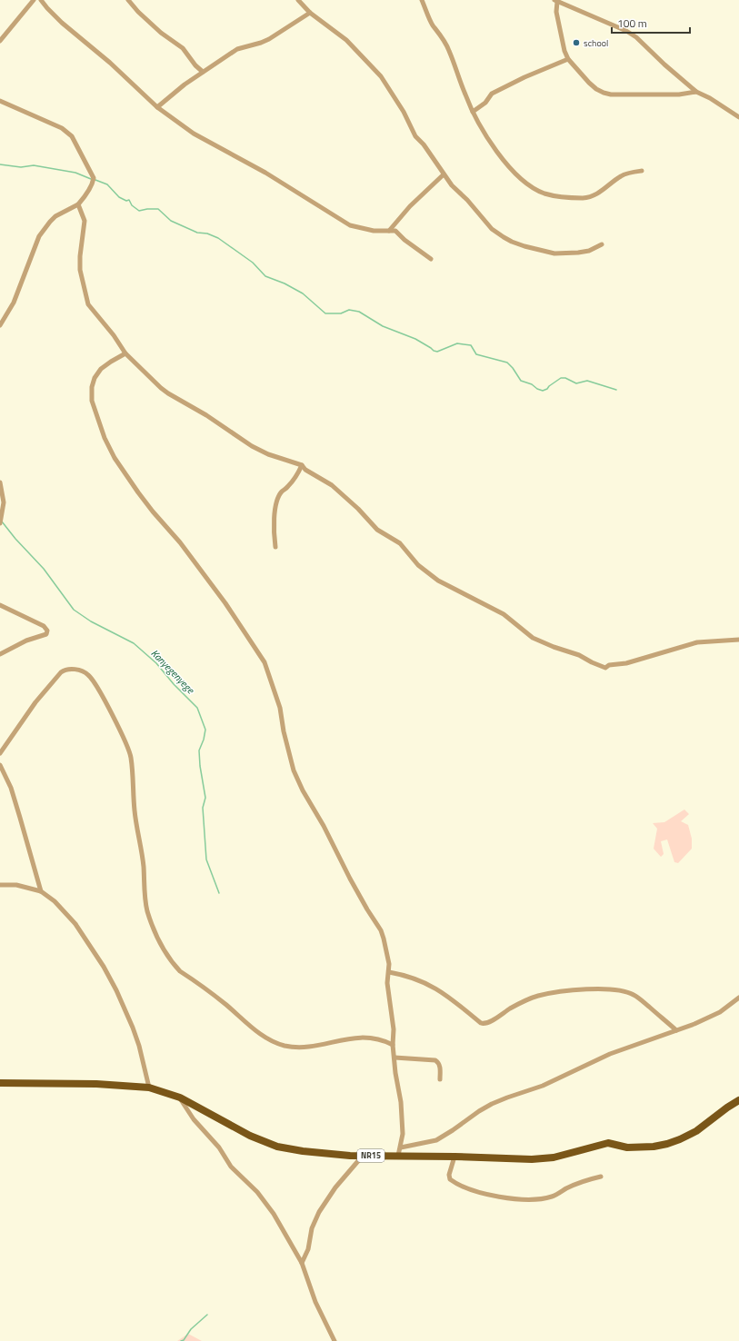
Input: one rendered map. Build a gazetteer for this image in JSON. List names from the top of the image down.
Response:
{
  "streets": {
    "highway": ["NR15"]
  },
  "water": ["Kanyegenyege"],
  "places": ["school"],
  "scale_bar": "100 m"
}
